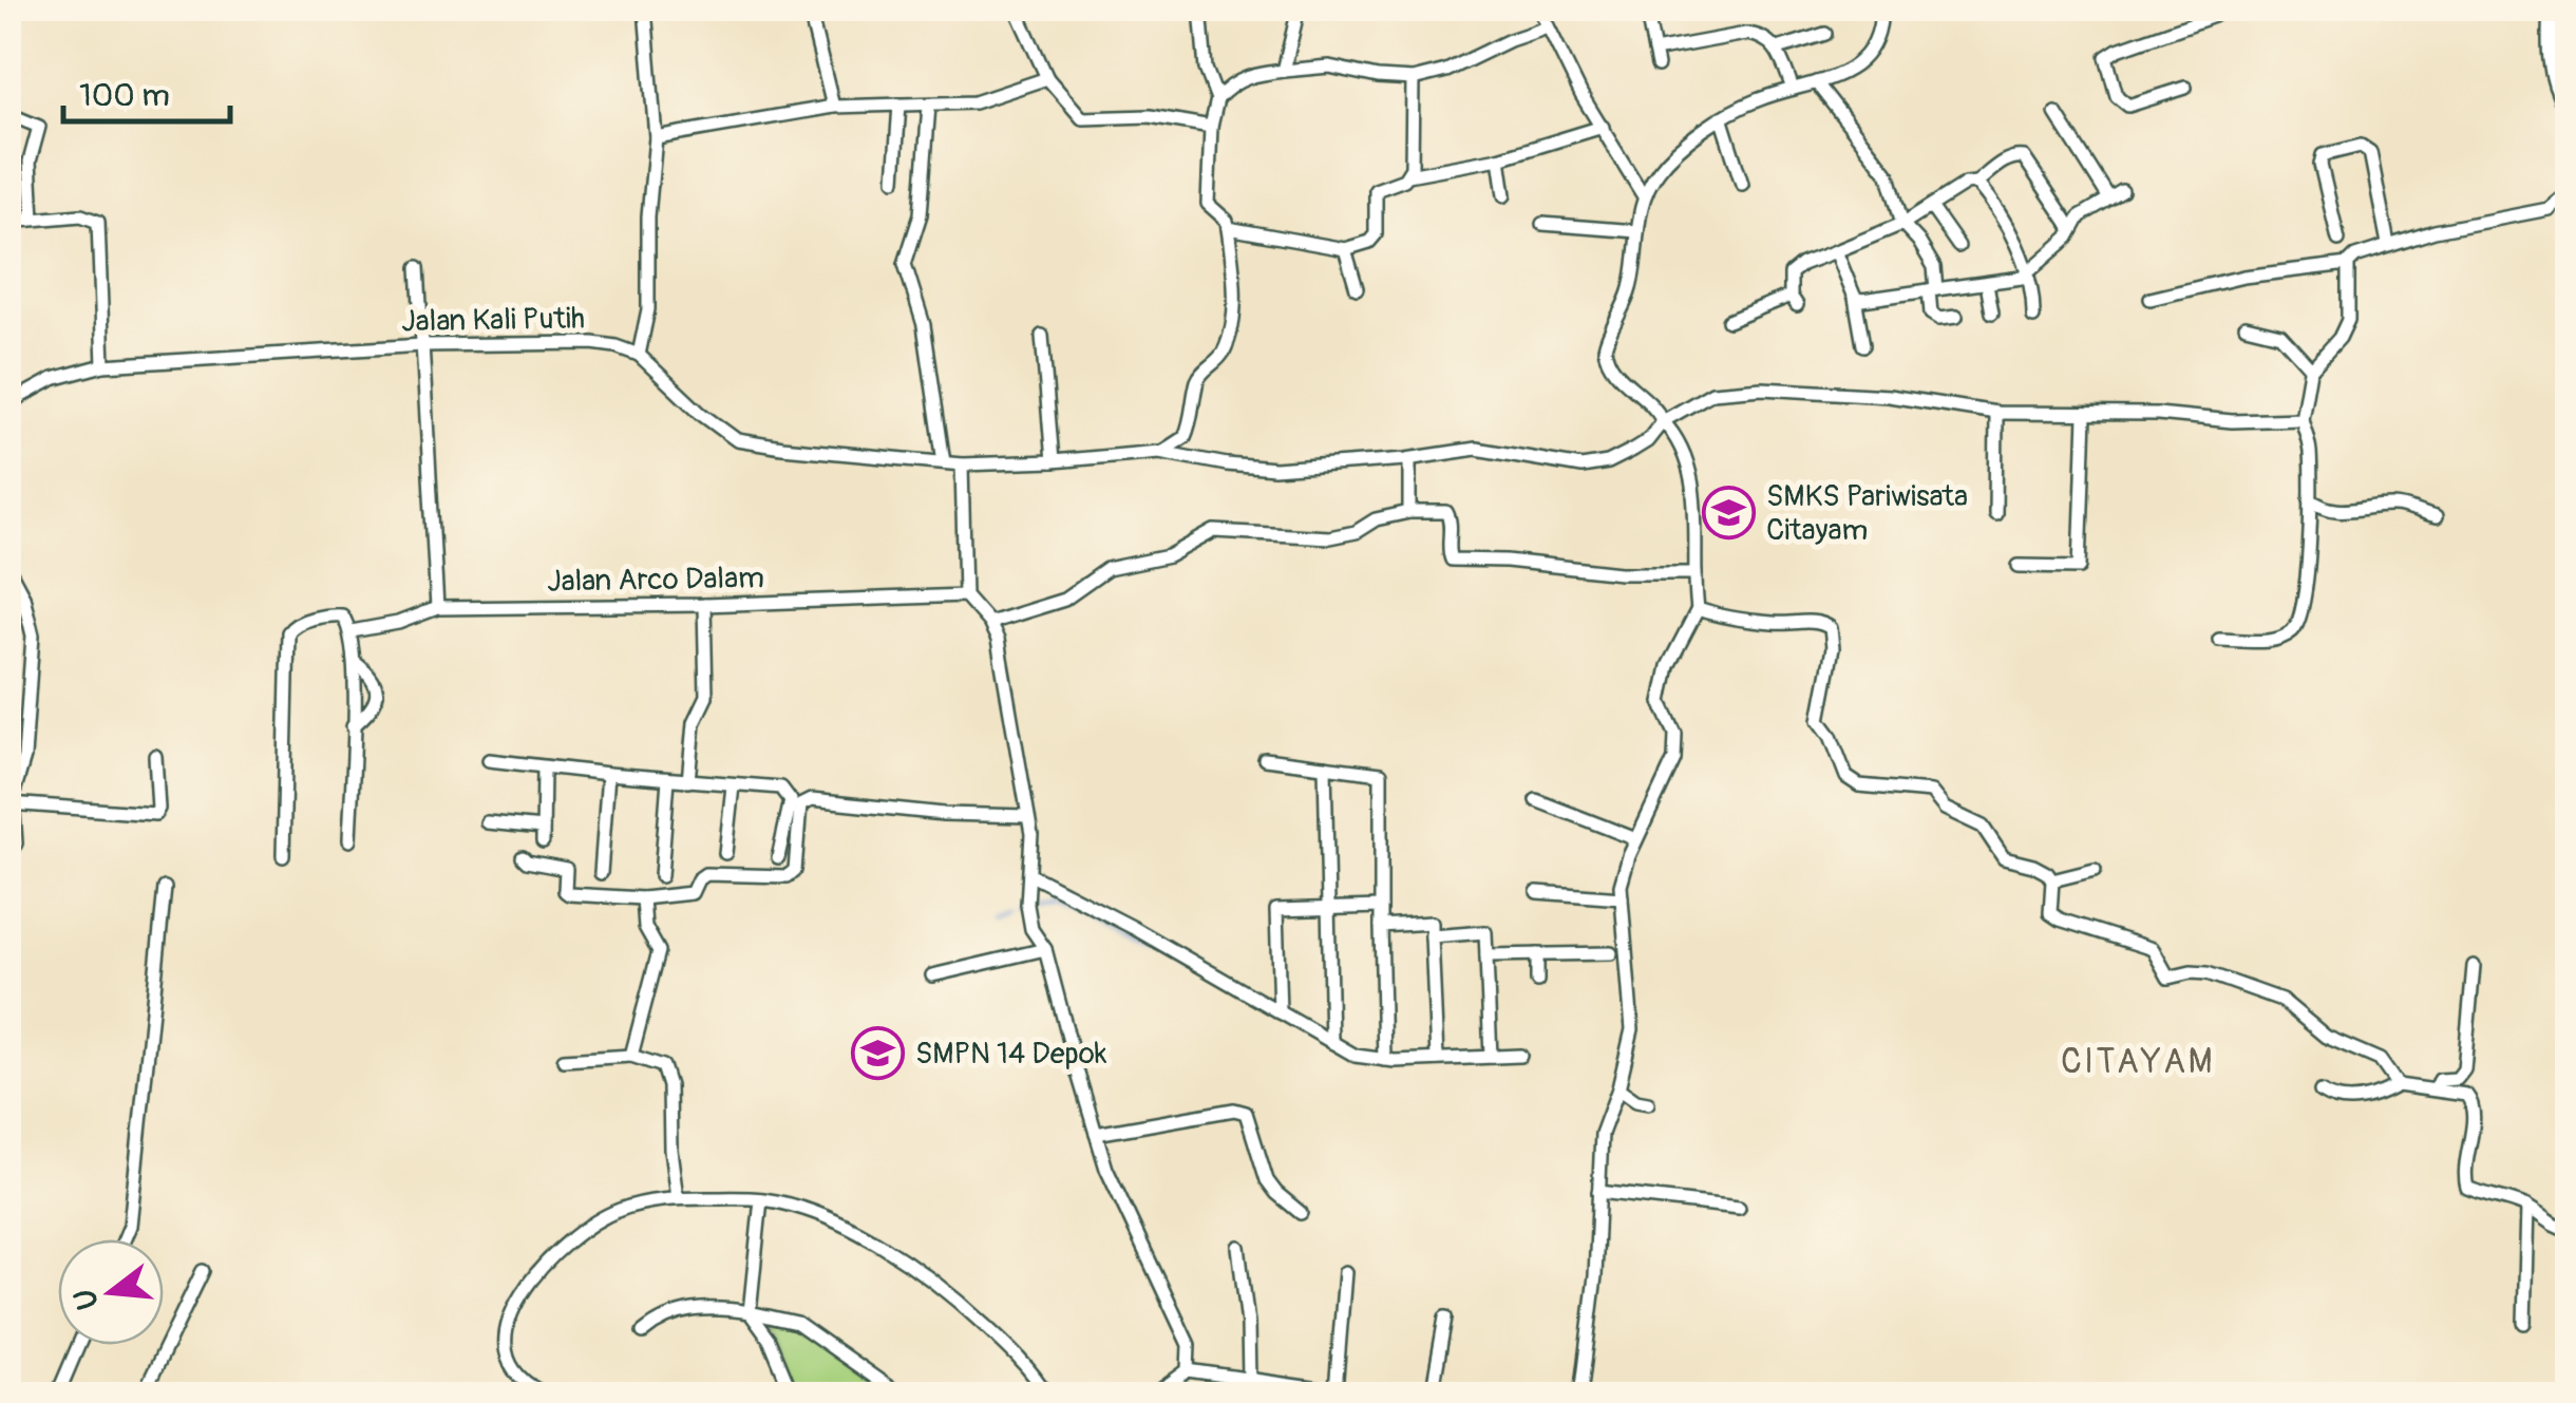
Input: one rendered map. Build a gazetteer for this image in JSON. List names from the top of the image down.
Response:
{
  "streets": {
    "street": ["Jalan Kali Putih", "Jalan Arco Dalam"]
  },
  "districts": ["CITAYAM"],
  "places": {
    "school or university": ["SMKS Pariwisata Citayam", "SMPN 14 Depok"]
  },
  "scale_bar": "100 m",
  "north": "left"
}
